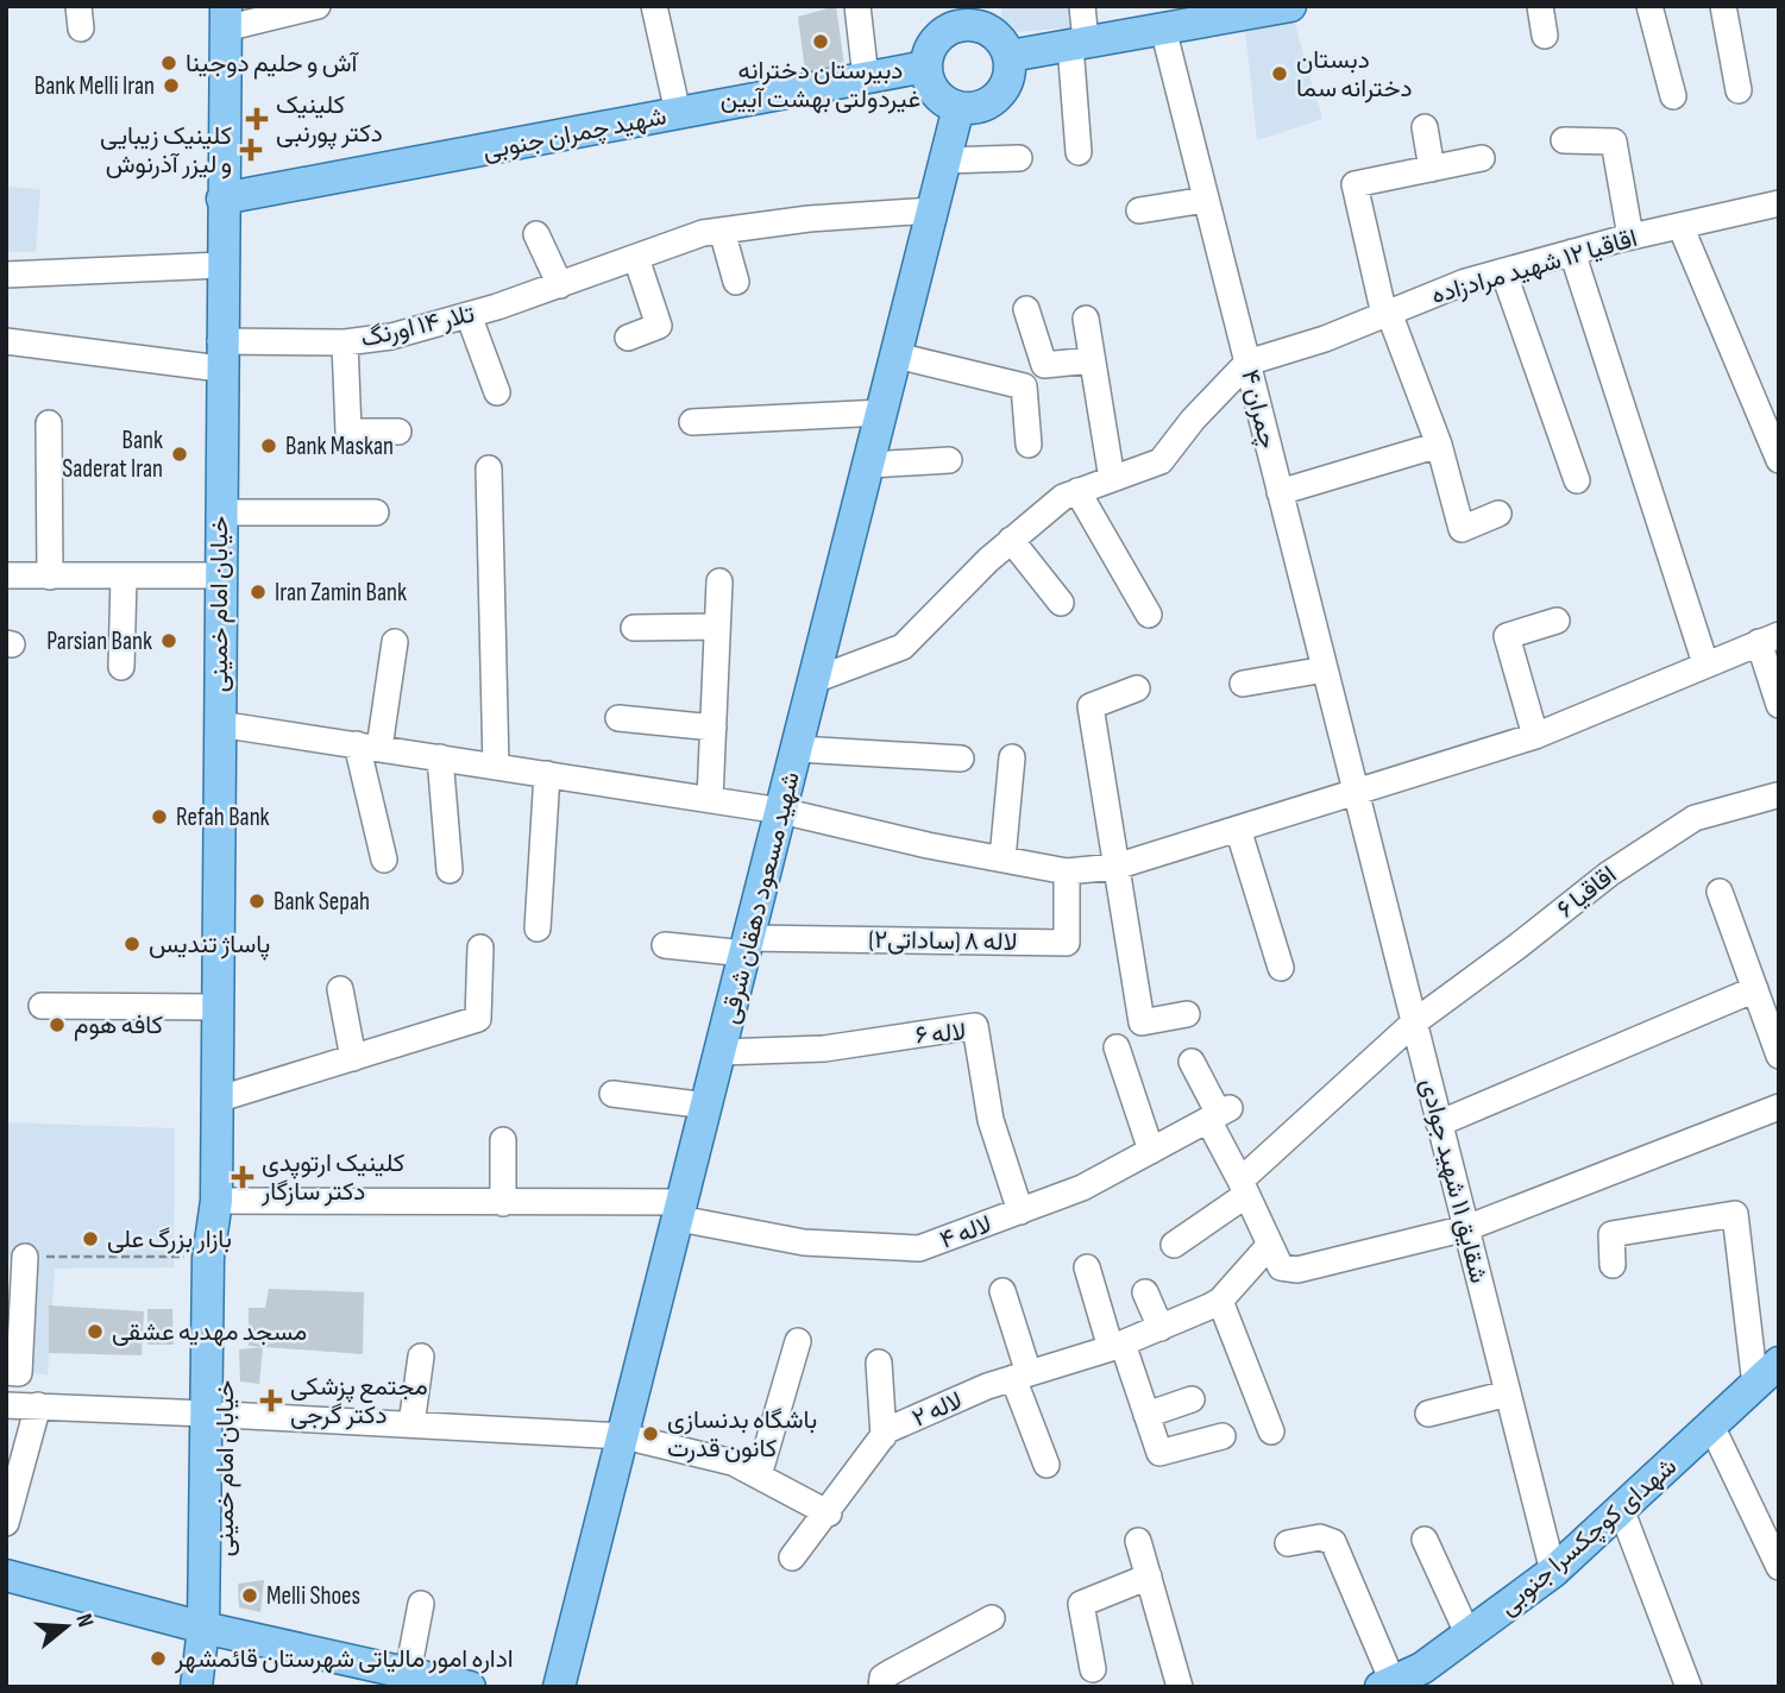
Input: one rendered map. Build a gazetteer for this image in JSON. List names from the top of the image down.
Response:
{
  "streets": {
    "main road": [
      "شهید چمران جنوبی",
      "خیابان امام خمینی",
      "شهید مسعود دهقان شرقی",
      "شهدای کوچکسرا جنوبی"
    ],
    "street": [
      "اقاقیا ۱۲ شهید مرادزاده",
      "تلار ۱۴ اورنگ",
      "چمران ۴",
      "اقاقیا ۶",
      "لاله ۸ (ساداتی۲)",
      "لاله ۶",
      "شقایق ۱۱ شهید جوادی",
      "لاله ۴",
      "لاله ۲"
    ]
  },
  "crossings": [
    ["شهید چمران جنوبی", "خیابان امام خمینی"],
    ["شهید چمران جنوبی", "شهید مسعود دهقان شرقی"],
    ["اقاقیا ۱۲ شهید مرادزاده", "چمران ۴"],
    ["تلار ۱۴ اورنگ", "خیابان امام خمینی"],
    ["تلار ۱۴ اورنگ", "شهید مسعود دهقان شرقی"],
    ["چمران ۴", "شقایق ۱۱ شهید جوادی"],
    ["خیابان امام خمینی", "لاله ۴"],
    ["اقاقیا ۶", "شقایق ۱۱ شهید جوادی"],
    ["شهید مسعود دهقان شرقی", "لاله ۸ (ساداتی۲)"],
    ["شهید مسعود دهقان شرقی", "لاله ۶"],
    ["شهید مسعود دهقان شرقی", "لاله ۴"],
    ["لاله ۶", "لاله ۴"],
    ["شقایق ۱۱ شهید جوادی", "شهدای کوچکسرا جنوبی"]
  ],
  "places": {
    "other": [
      "دبیرستان دخترانه غیردولتی بهشت آیین",
      "آش و حلیم دوجینا",
      "دبستان دخترانه سما",
      "Bank Melli Iran",
      "Bank Maskan",
      "Bank Saderat Iran",
      "Iran Zamin Bank",
      "Parsian Bank",
      "Refah Bank",
      "Bank Sepah",
      "پاساژ تندیس",
      "کافه هوم",
      "بازار بزرگ علی",
      "مسجد مهدیه عشقی",
      "باشگاه بدنسازی کانون قدرت",
      "Melli Shoes",
      "اداره امور مالیاتی شهرستان قائمشهر"
    ],
    "health": [
      "کلینیک دکتر پورنبی",
      "کلینیک زیبایی و لیزر آذرنوش",
      "کلینیک ارتوپدی دکتر سازگار",
      "مجتمع پزشکی دکتر گرجی"
    ]
  },
  "north": "right"
}
